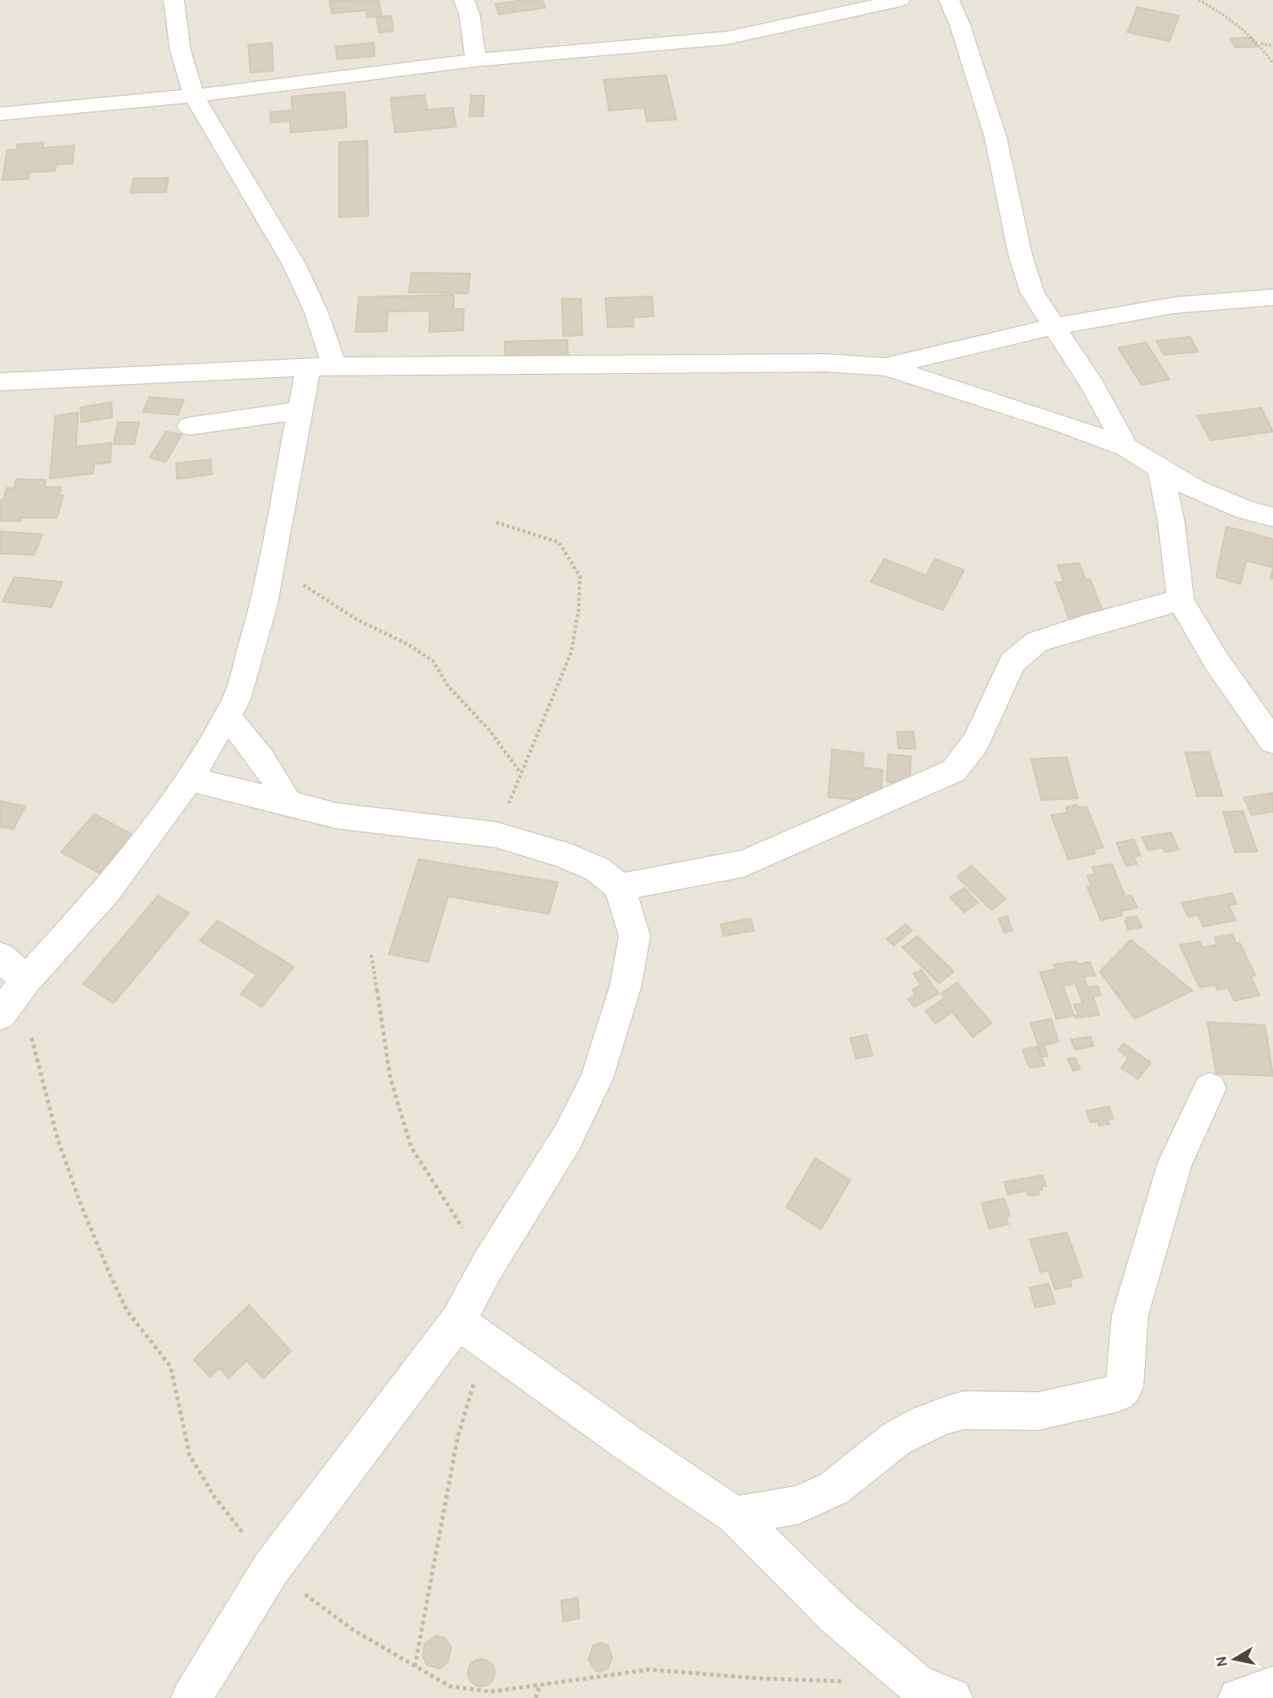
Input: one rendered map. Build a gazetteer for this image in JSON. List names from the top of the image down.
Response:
{
  "north": "left"
}
